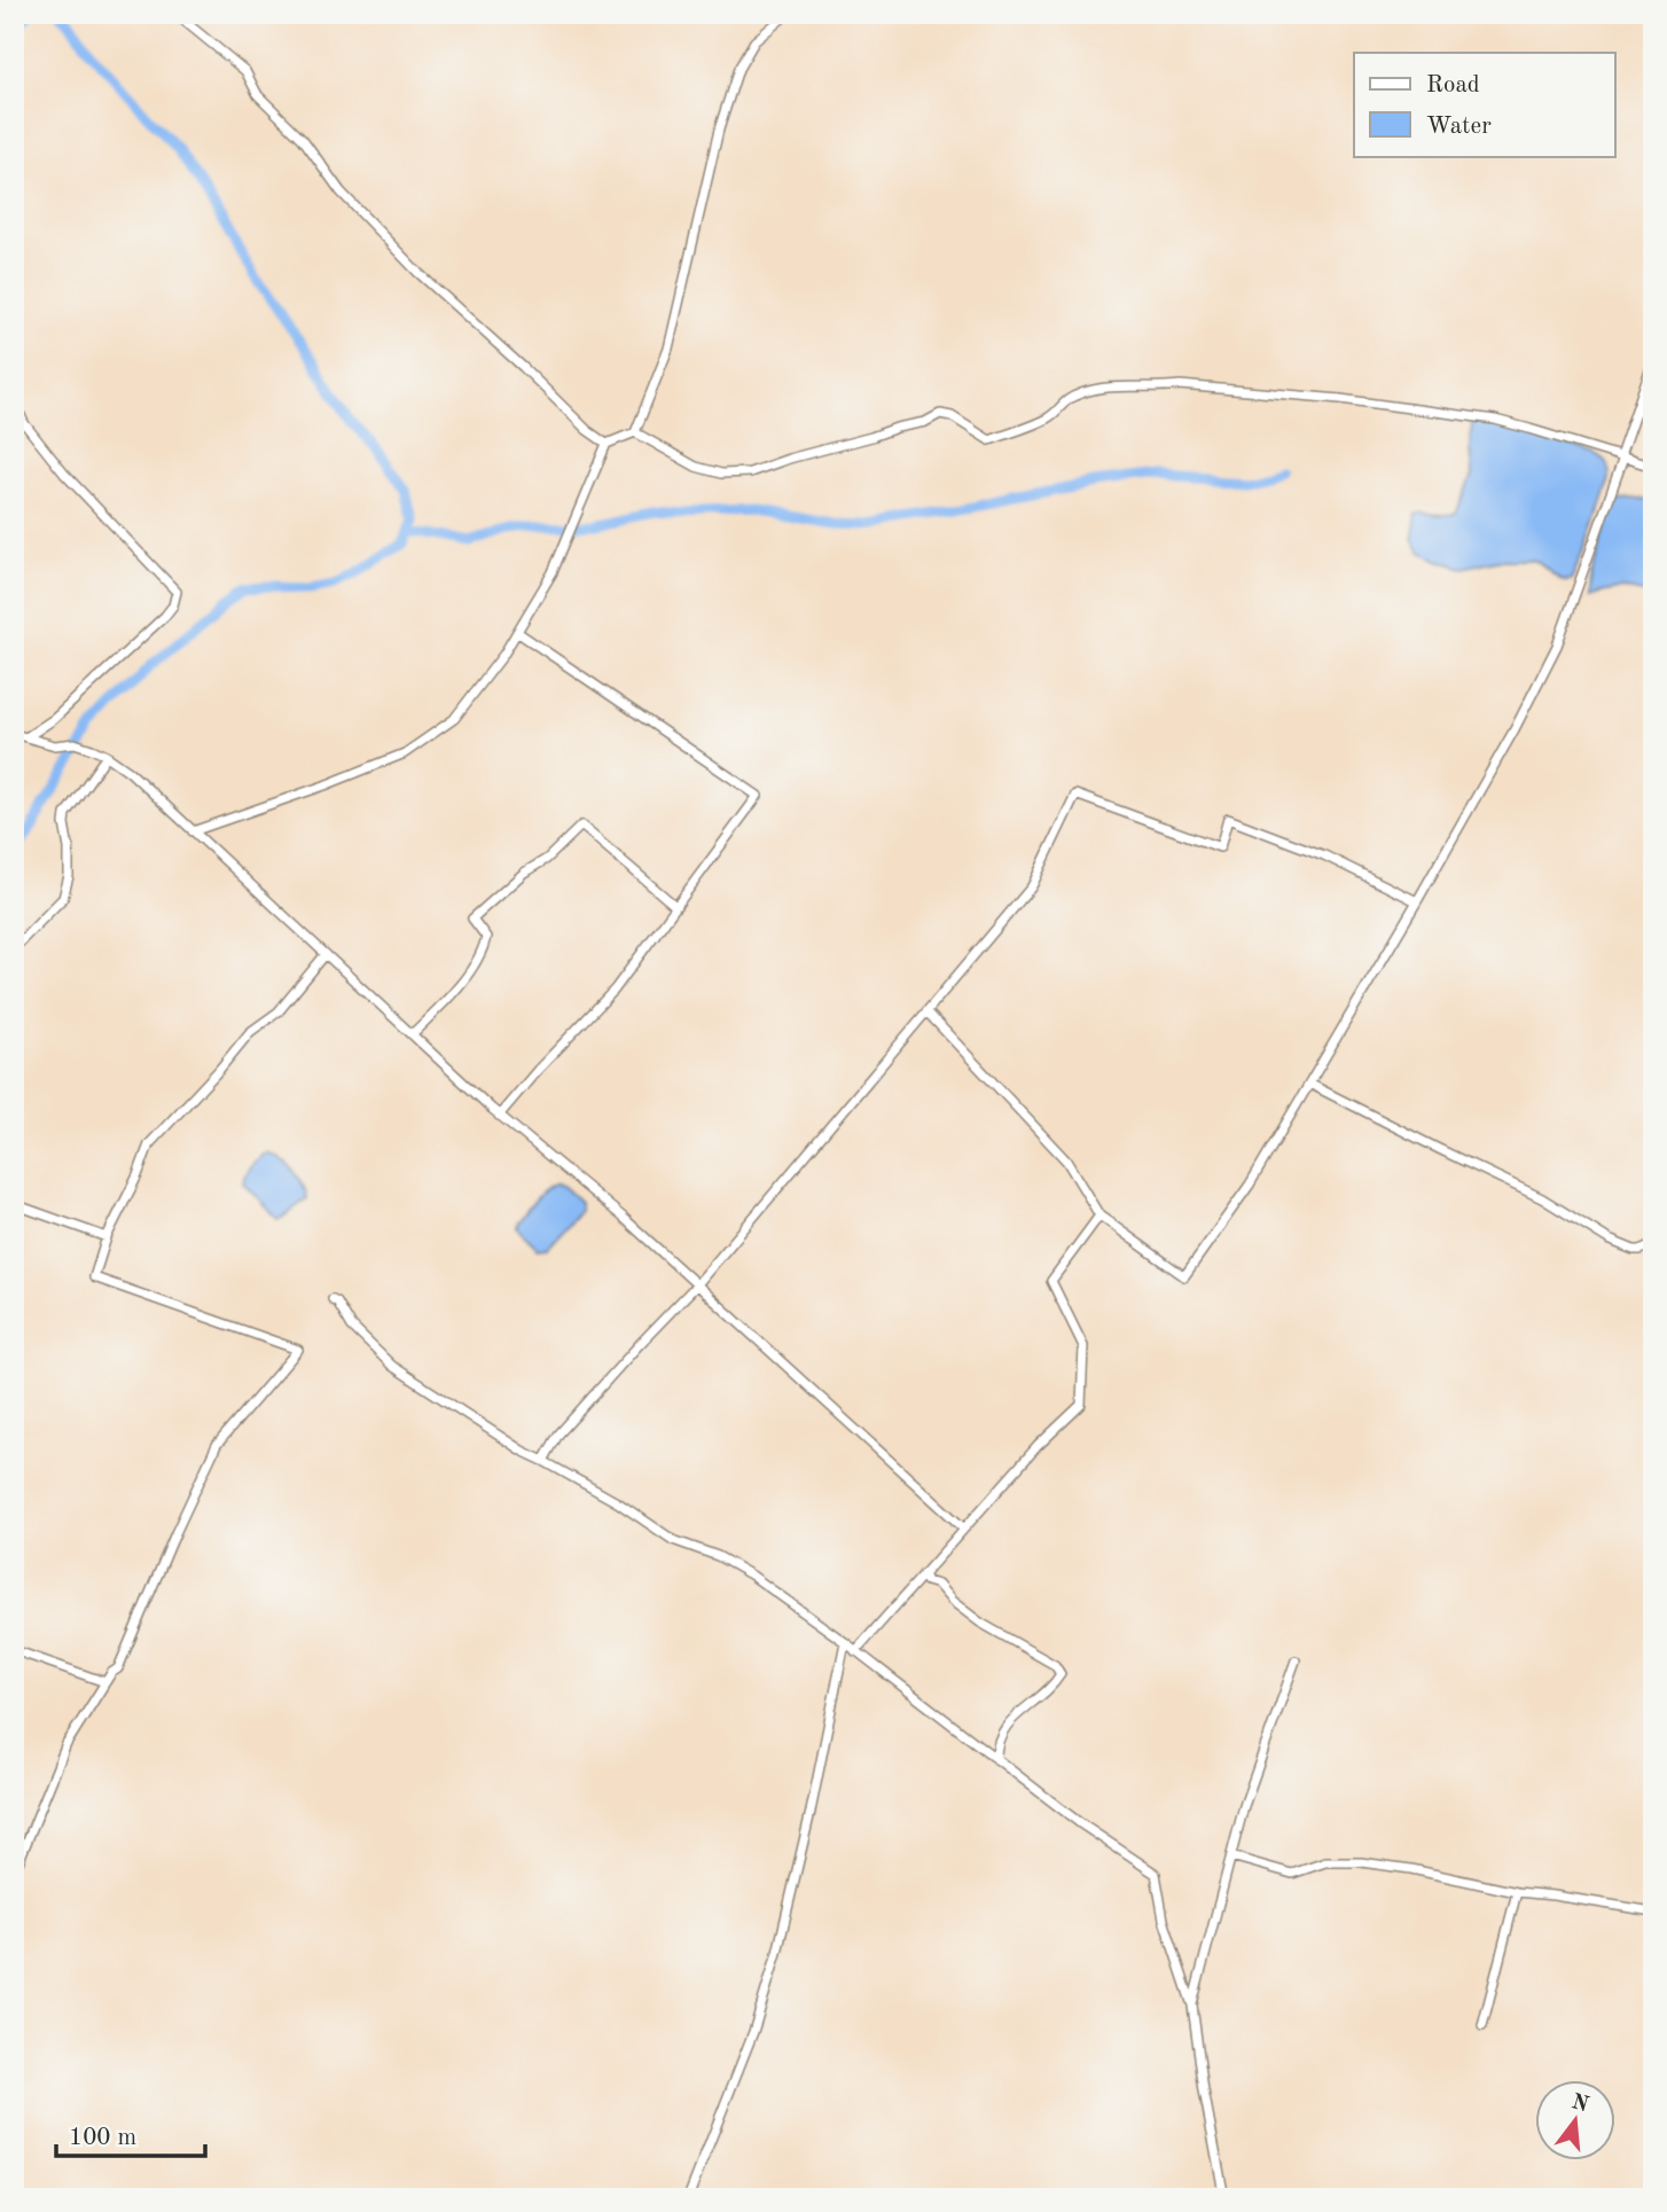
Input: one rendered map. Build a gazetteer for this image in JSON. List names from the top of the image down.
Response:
{
  "legend": ["Road", "Water"],
  "scale_bar": "100 m",
  "north": "top"
}
